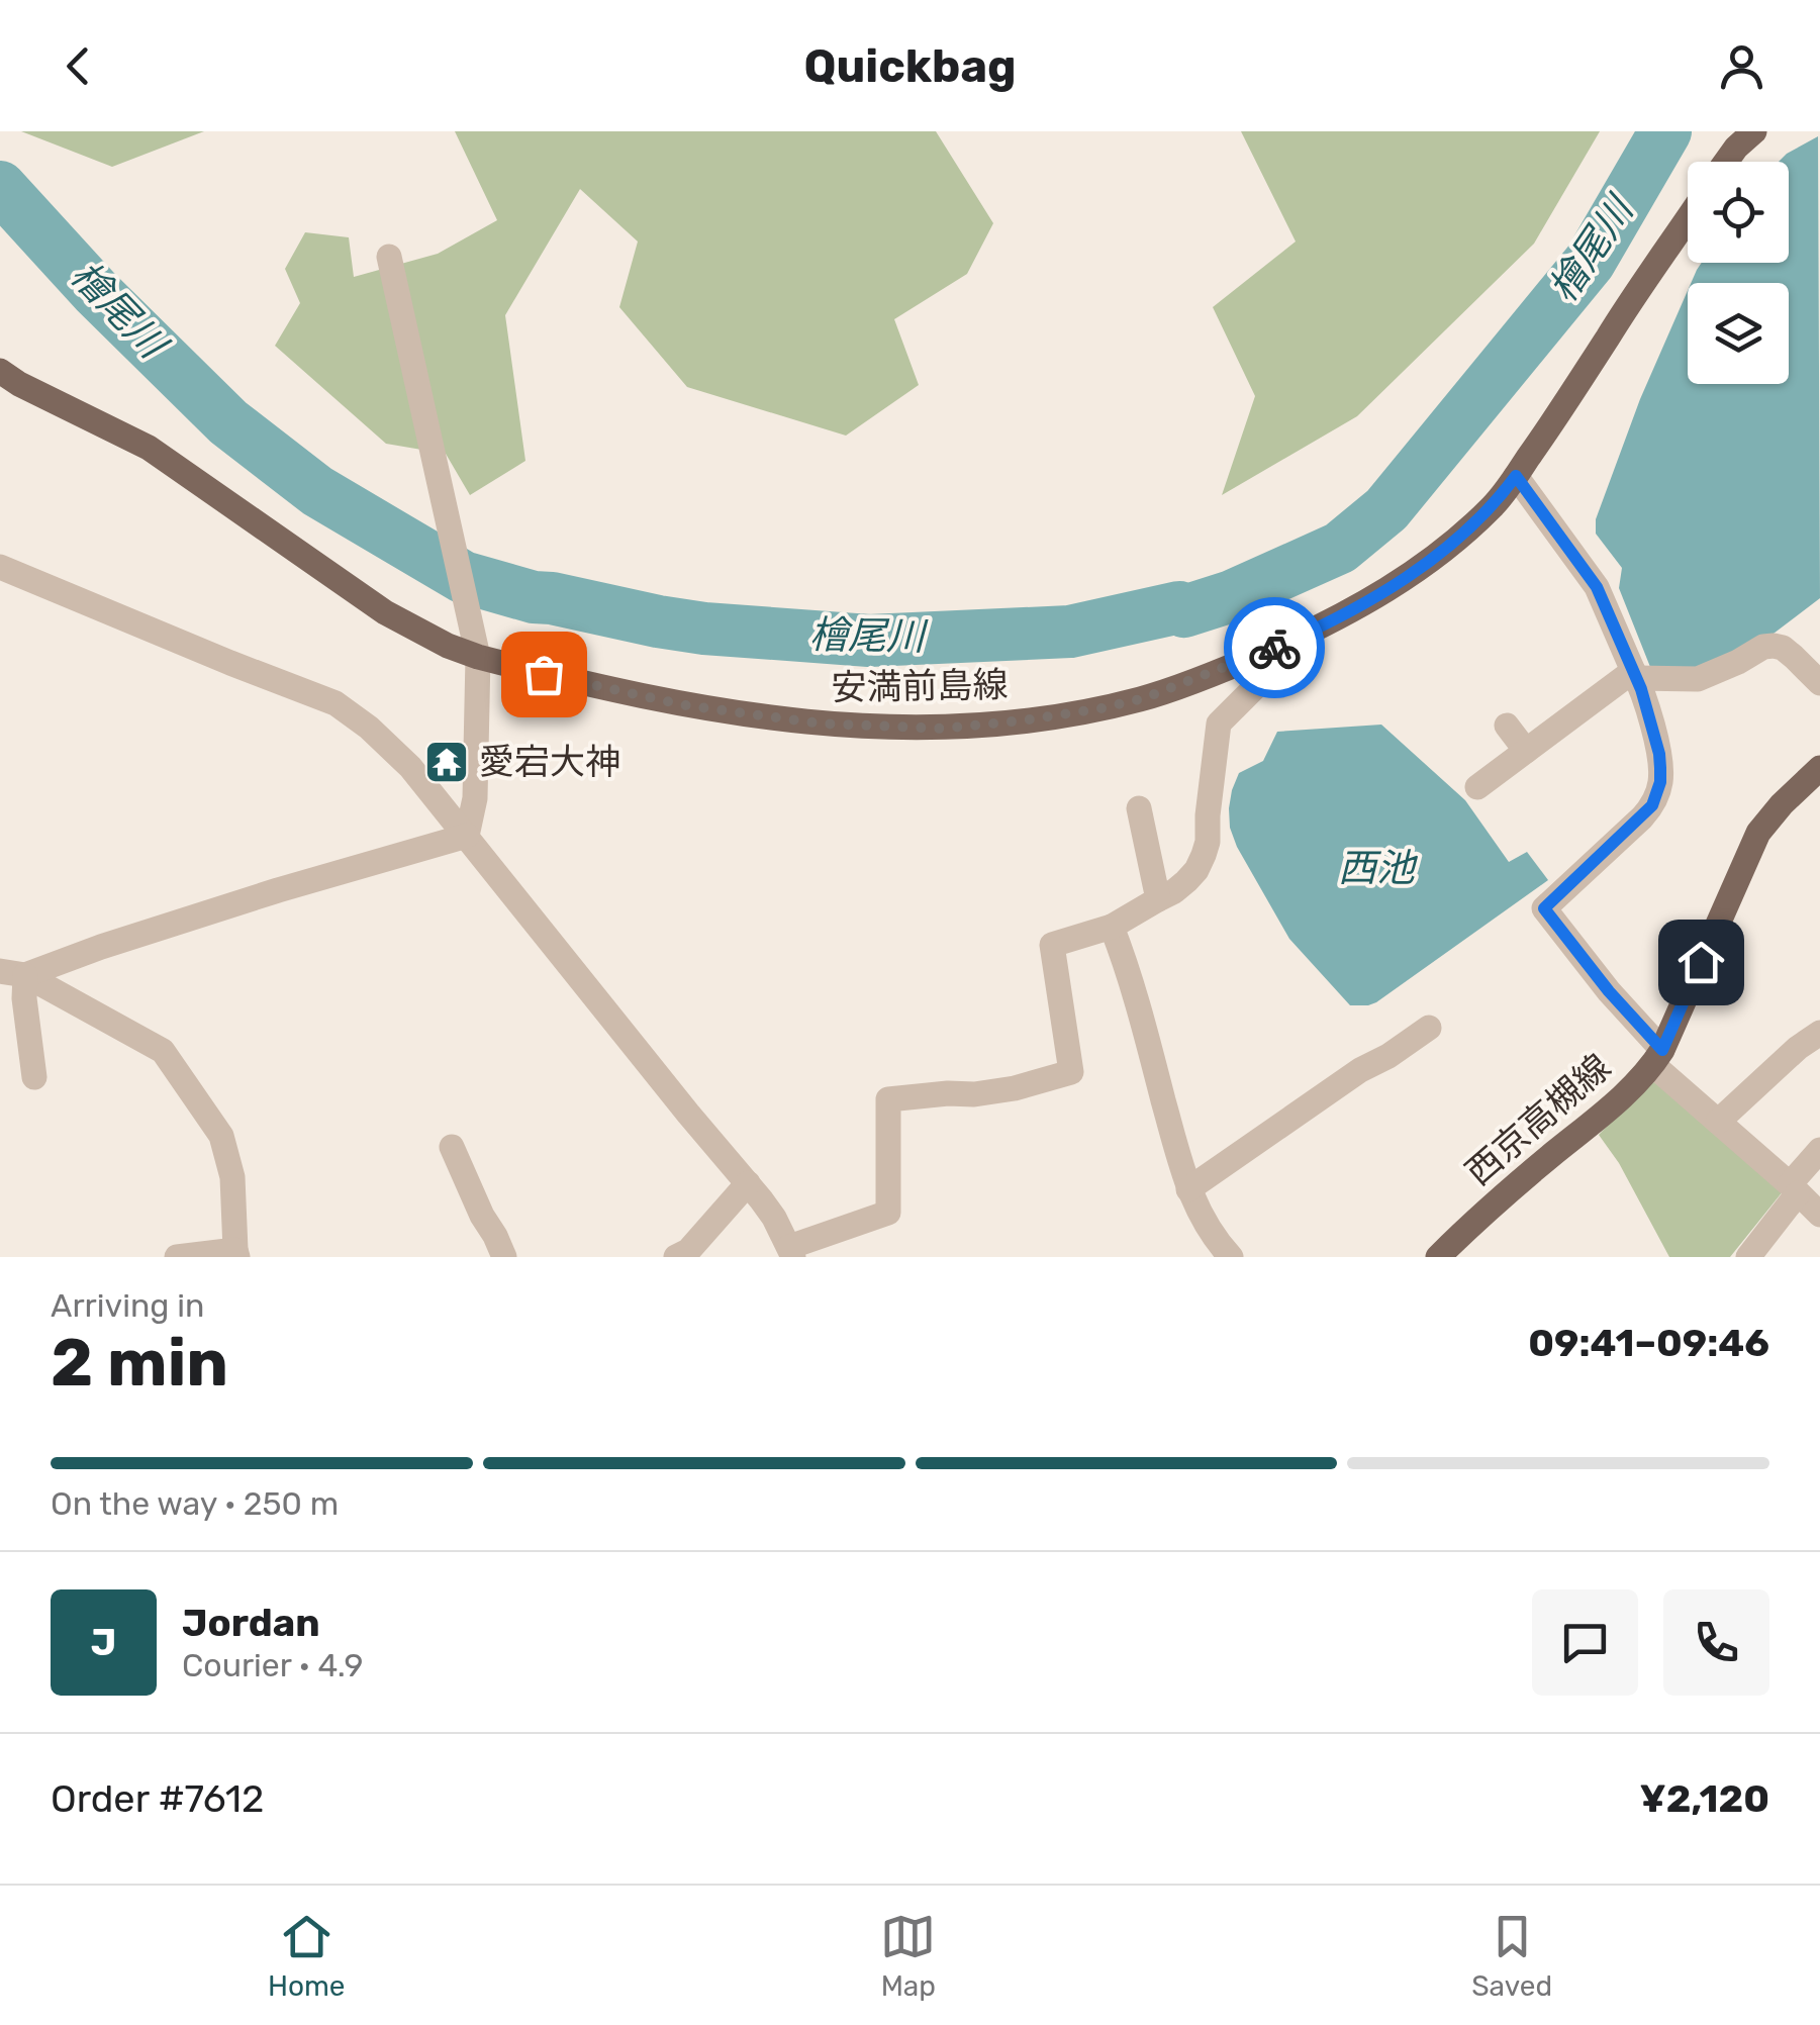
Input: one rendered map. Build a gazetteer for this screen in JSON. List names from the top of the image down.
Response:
{
  "streets": {
    "main road": ["安満前島線", "西京高槻線"]
  },
  "water": ["檜尾川", "西池"],
  "places": {
    "temple": ["愛宕大神"]
  },
  "page": {
    "header": "Quickbag",
    "heading": ["2 min", "Arriving in", "09:41–09:46"],
    "panel": [
      "Jordan",
      "Courier · 4.9",
      "Order #7612",
      "¥2,120"
    ],
    "bar": "On the way · 250 m",
    "round": "J",
    "tabs": ["Home", "Map", "Saved"]
  }
}
